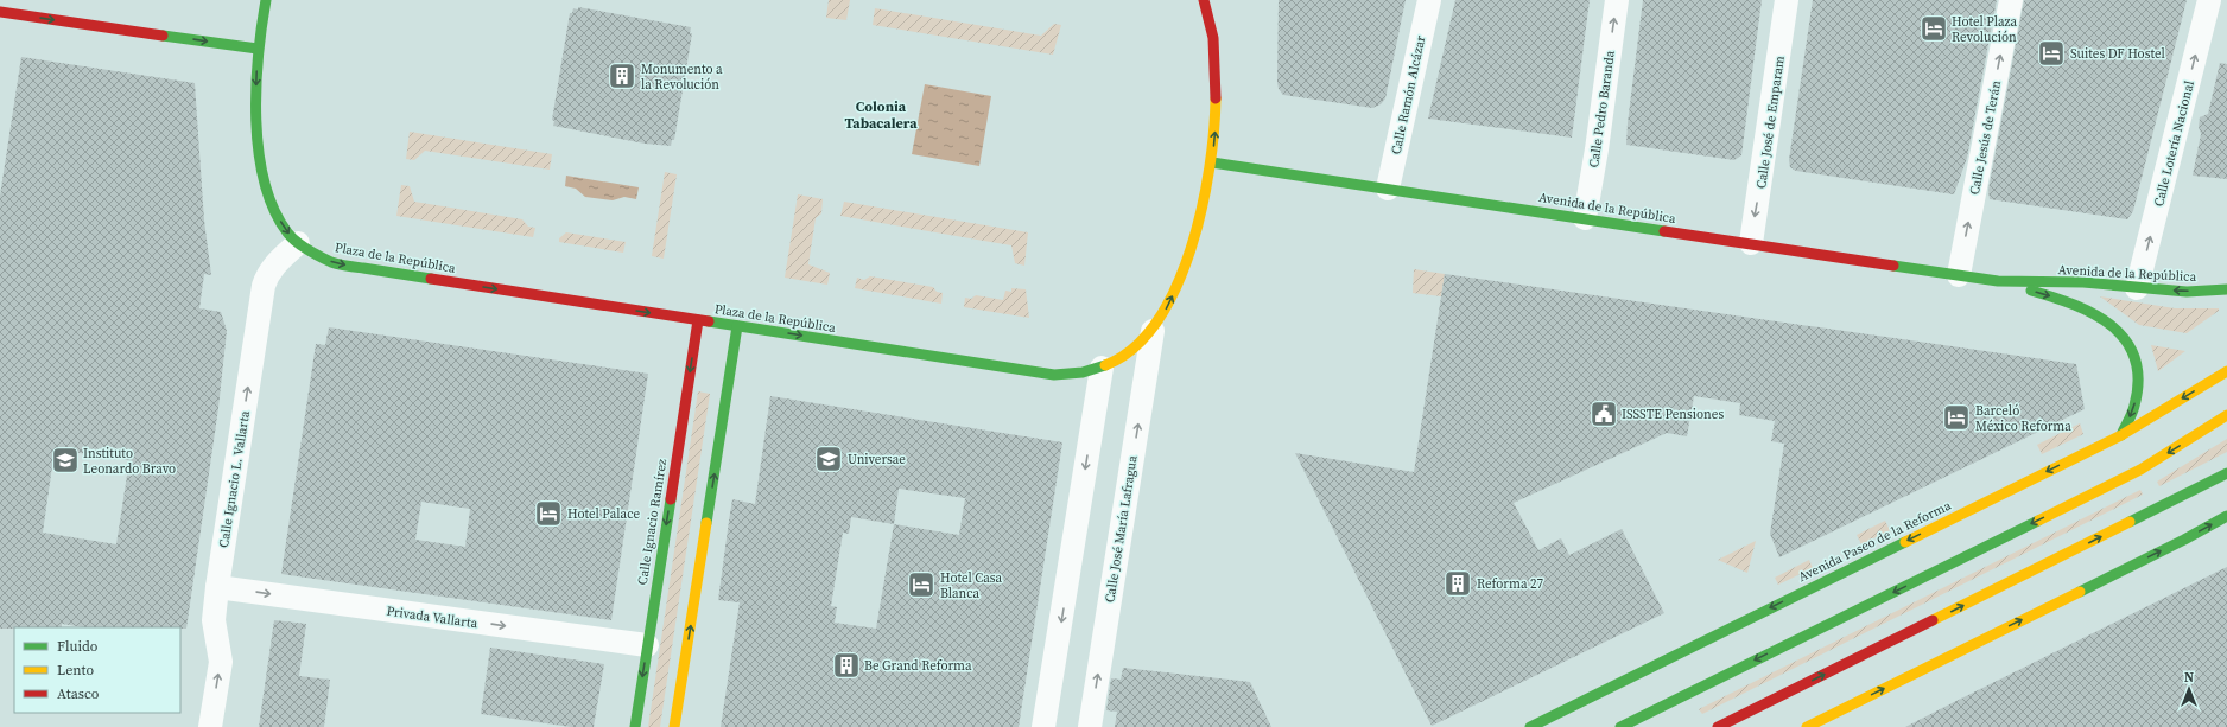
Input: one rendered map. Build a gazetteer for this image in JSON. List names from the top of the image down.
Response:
{
  "streets": {
    "main road": [
      "Avenida de la República",
      "Plaza de la República",
      "Calle Ignacio Ramírez",
      "Avenida Paseo de la Reforma"
    ],
    "street": [
      "Calle Ramón Alcázar",
      "Calle Pedro Baranda",
      "Calle José de Emparam",
      "Calle Jesús de Terán",
      "Calle Lotería Nacional",
      "Calle Ignacio L. Vallarta",
      "Calle José María Lafragua",
      "Privada Vallarta"
    ]
  },
  "crossings": [
    ["Calle Ramón Alcázar", "Avenida de la República"],
    ["Calle Pedro Baranda", "Avenida de la República"],
    ["Calle José de Emparam", "Avenida de la República"],
    ["Calle Jesús de Terán", "Avenida de la República"],
    ["Calle Lotería Nacional", "Avenida de la República"],
    ["Avenida de la República", "Plaza de la República"],
    ["Avenida de la República", "Avenida Paseo de la Reforma"],
    ["Plaza de la República", "Calle Ignacio L. Vallarta"],
    ["Plaza de la República", "Calle Ignacio Ramírez"],
    ["Plaza de la República", "Calle José María Lafragua"],
    ["Calle Ignacio L. Vallarta", "Privada Vallarta"],
    ["Calle Ignacio Ramírez", "Privada Vallarta"]
  ],
  "one_way": [
    "Calle Pedro Baranda",
    "Calle José de Emparam",
    "Calle Jesús de Terán",
    "Calle Lotería Nacional",
    "Calle Ignacio L. Vallarta",
    "Privada Vallarta"
  ],
  "districts": ["Colonia Tabacalera"],
  "places": {
    "hotel": [
      "Hotel Plaza Revolución",
      "Suites DF Hostel",
      "Barceló México Reforma",
      "Hotel Palace",
      "Hotel Casa Blanca"
    ],
    "building": ["Monumento a la Revolución", "Reforma 27", "Be Grand Reforma"],
    "public building": ["ISSSTE Pensiones"],
    "school or university": ["Universae", "Instituto Leonardo Bravo"]
  },
  "legend": ["Fluido", "Lento", "Atasco"],
  "north": "top"
}
